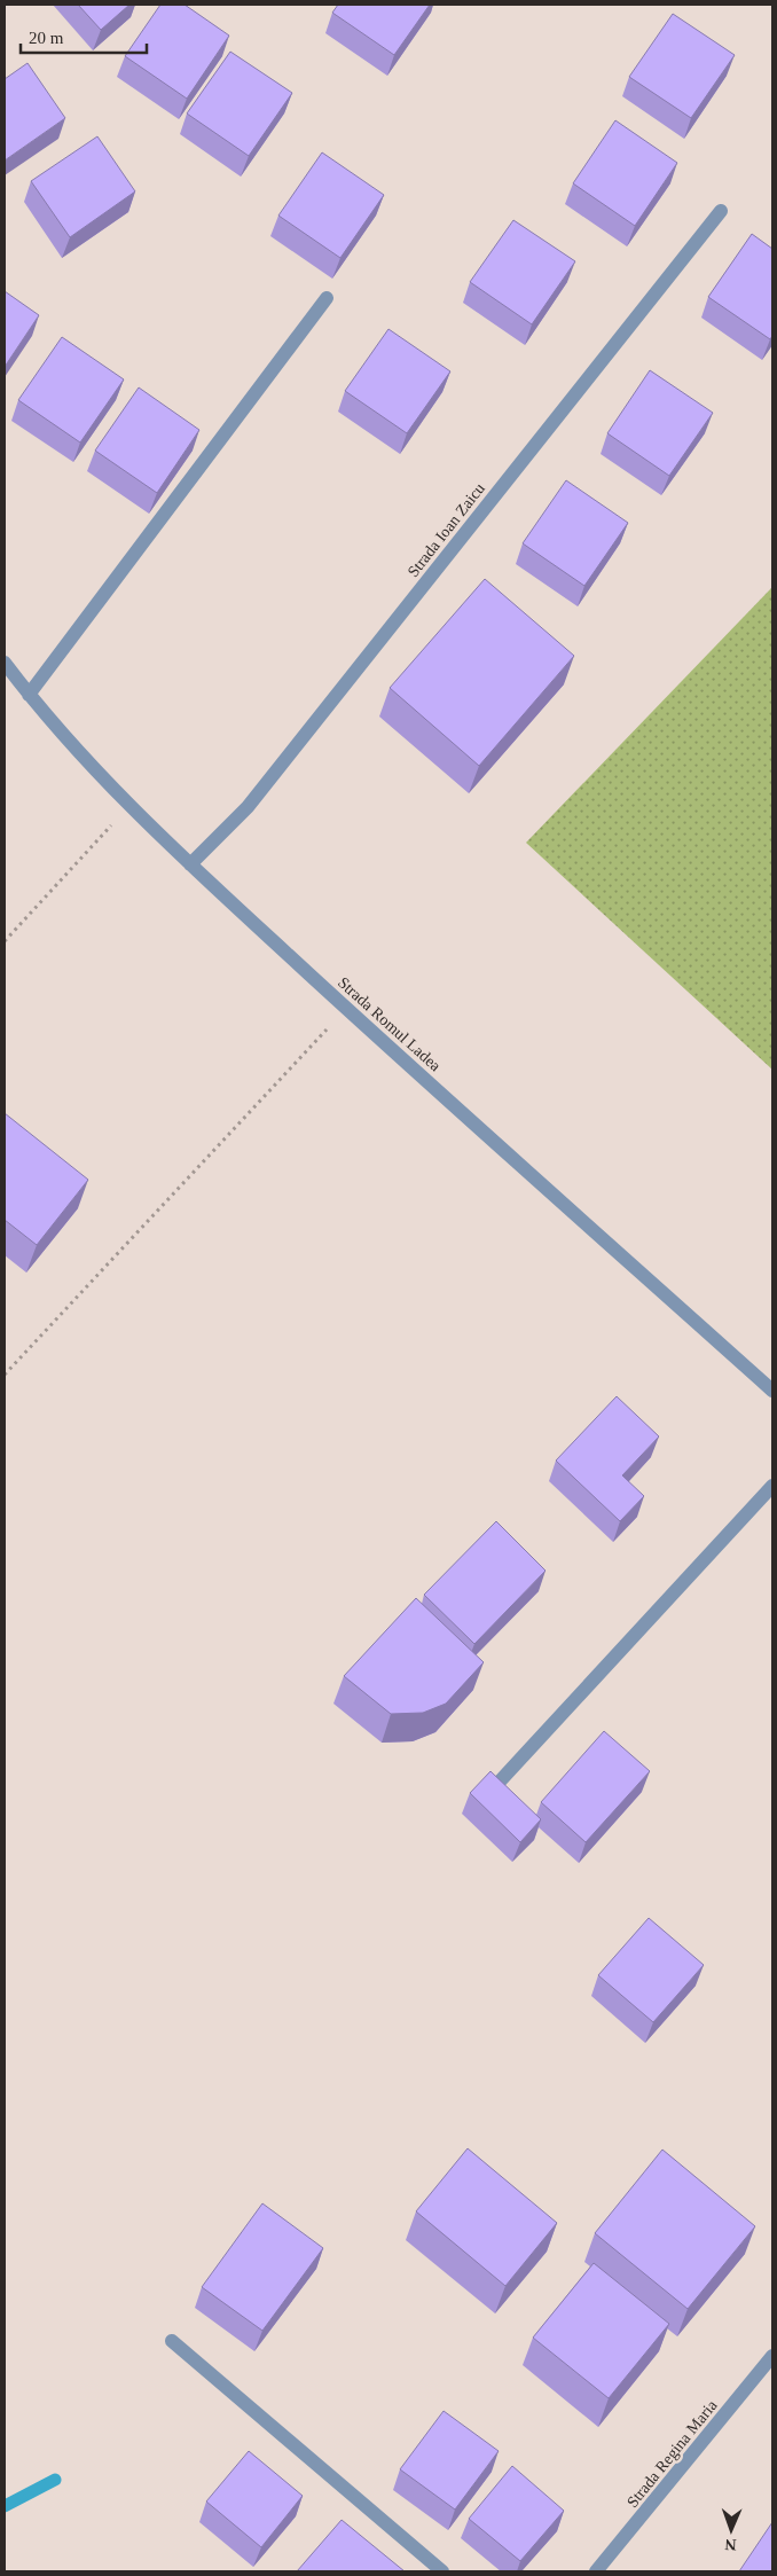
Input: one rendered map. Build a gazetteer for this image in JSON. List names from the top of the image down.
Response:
{
  "streets": {
    "street": ["Strada Ioan Zaicu", "Strada Romul Ladea", "Strada Regina Maria"]
  },
  "crossings": [
    ["Strada Ioan Zaicu", "Strada Romul Ladea"]
  ],
  "scale_bar": "20 m",
  "north": "bottom"
}
